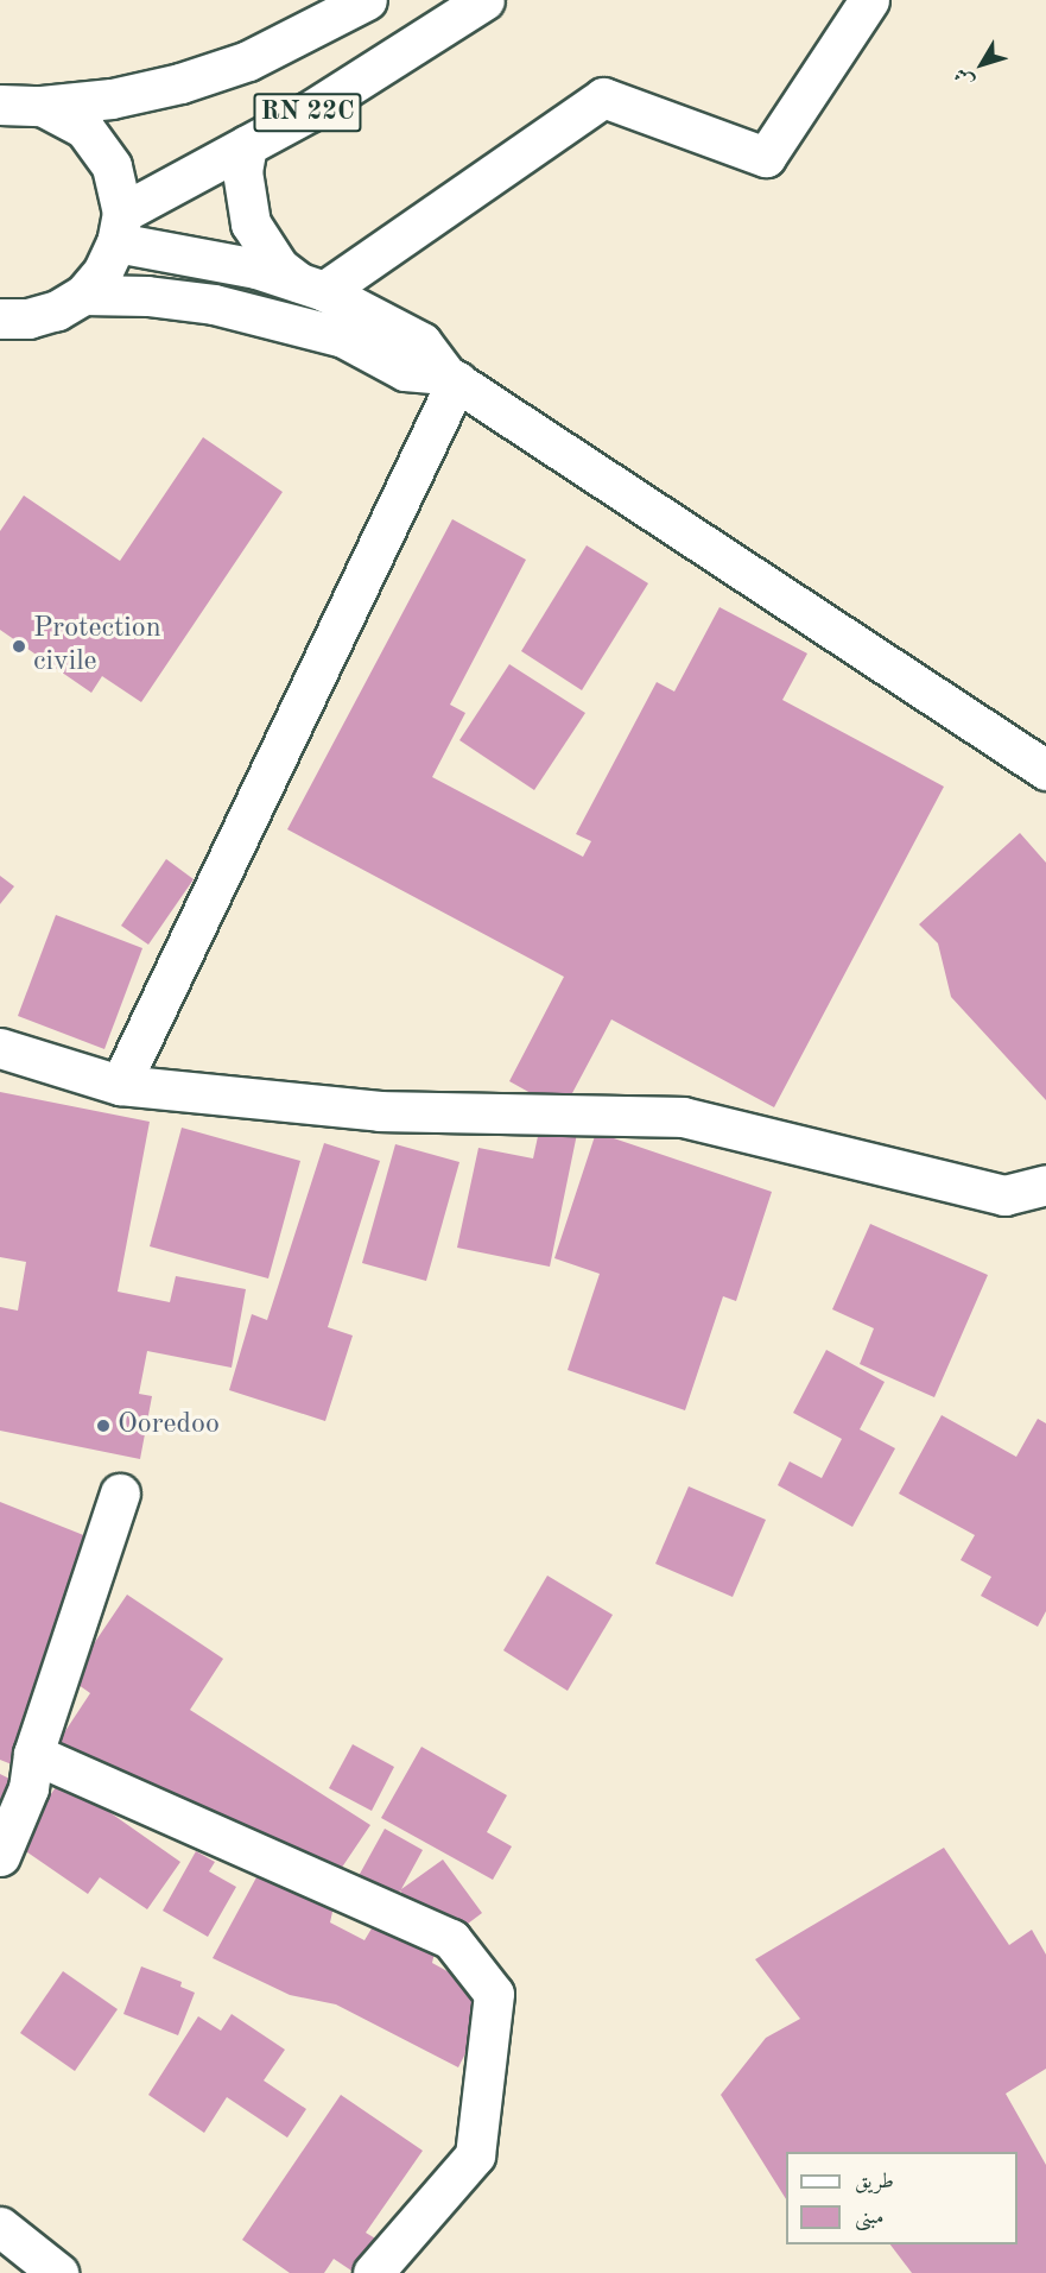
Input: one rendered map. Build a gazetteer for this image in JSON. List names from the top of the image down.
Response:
{
  "streets": {
    "main road": ["RN 22C"]
  },
  "places": ["Protection civile", "Ooredoo"],
  "legend": ["طريق", "مبنى"],
  "north": "bottom left"
}
